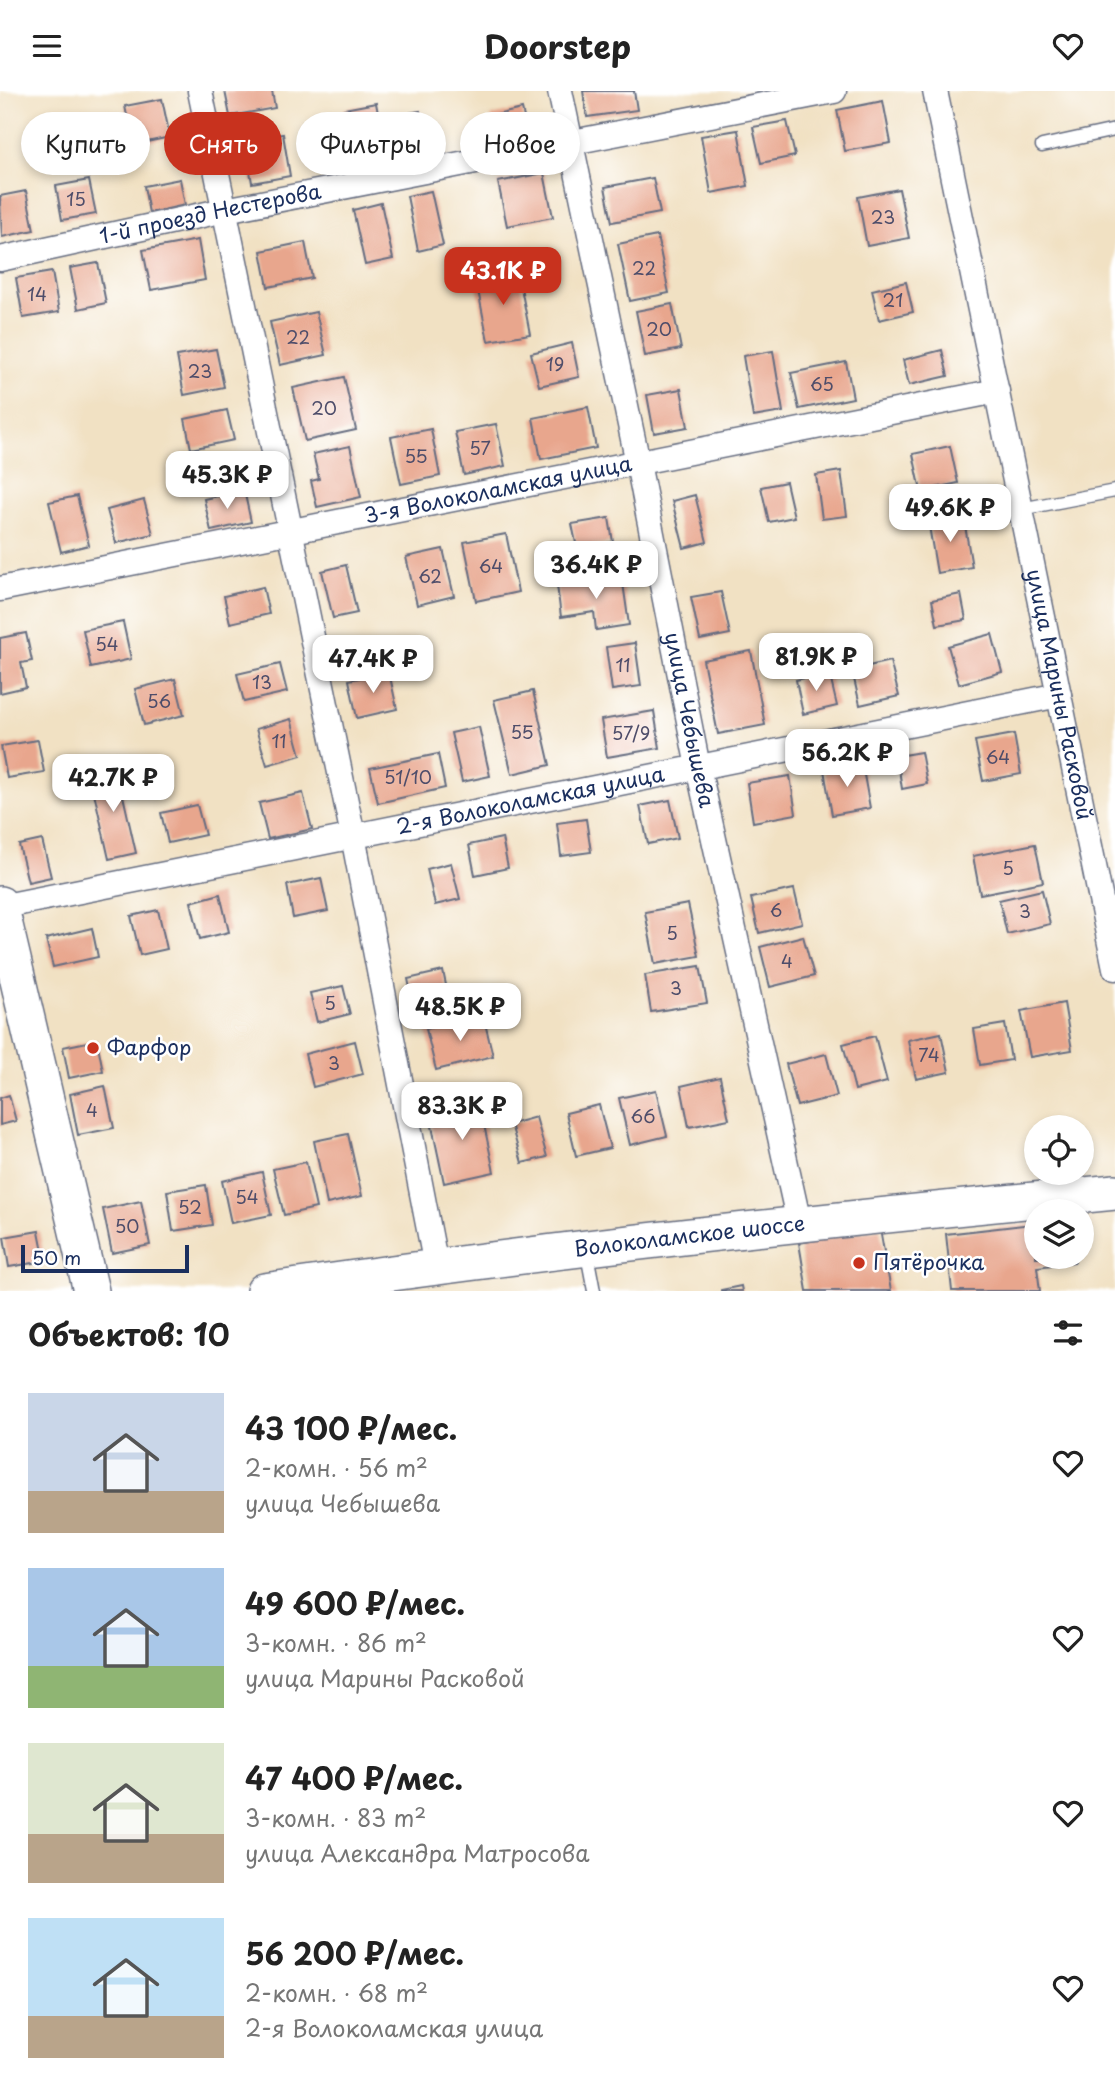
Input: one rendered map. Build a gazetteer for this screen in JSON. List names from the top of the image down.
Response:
{
  "streets": {
    "main road": ["Волоколамское шоссе"],
    "street": [
      "1-й проезд Нестерова",
      "3-я Волоколамская улица",
      "улица Марины Расковой",
      "улица Чебышева",
      "2-я Волоколамская улица"
    ]
  },
  "crossings": [
    ["3-я Волоколамская улица", "улица Марины Расковой"],
    ["3-я Волоколамская улица", "улица Чебышева"],
    ["улица Марины Расковой", "2-я Волоколамская улица"],
    ["улица Чебышева", "2-я Волоколамская улица"],
    ["улица Чебышева", "Волоколамское шоссе"]
  ],
  "places": ["Фарфор", "Пятёрочка"],
  "house_numbers": [
    "15",
    "23",
    "22",
    "14",
    "21",
    "20",
    "22",
    "19",
    "23",
    "65",
    "20",
    "57",
    "55",
    "64",
    "62",
    "54",
    "11",
    "13",
    "56",
    "55",
    "57/9",
    "11",
    "64",
    "51/10",
    "5",
    "6",
    "3",
    "5",
    "4",
    "3",
    "5",
    "74",
    "3",
    "4",
    "66",
    "54",
    "52",
    "50"
  ],
  "scale_bar": "50 m",
  "page": {
    "header": "Doorstep",
    "chip": [
      "Купить",
      "Снять",
      "Фильтры",
      "Новое"
    ],
    "price": [
      "43.1K ₽",
      "45.3K ₽",
      "49.6K ₽",
      "36.4K ₽",
      "81.9K ₽",
      "47.4K ₽",
      "56.2K ₽",
      "42.7K ₽",
      "48.5K ₽",
      "83.3K ₽"
    ],
    "scale": "50 m",
    "heading": "Объектов: 10",
    "list": [
      {
        "name": "43 100 ₽/мес.",
        "note": "2-комн. · 56 m² · улица Чебышева"
      },
      {
        "name": "49 600 ₽/мес.",
        "note": "3-комн. · 86 m² · улица Марины Расковой"
      },
      {
        "name": "47 400 ₽/мес.",
        "note": "3-комн. · 83 m² · улица Александра Матросова"
      },
      {
        "name": "56 200 ₽/мес.",
        "note": "2-комн. · 68 m² · 2-я Волоколамская улица"
      }
    ]
  }
}
